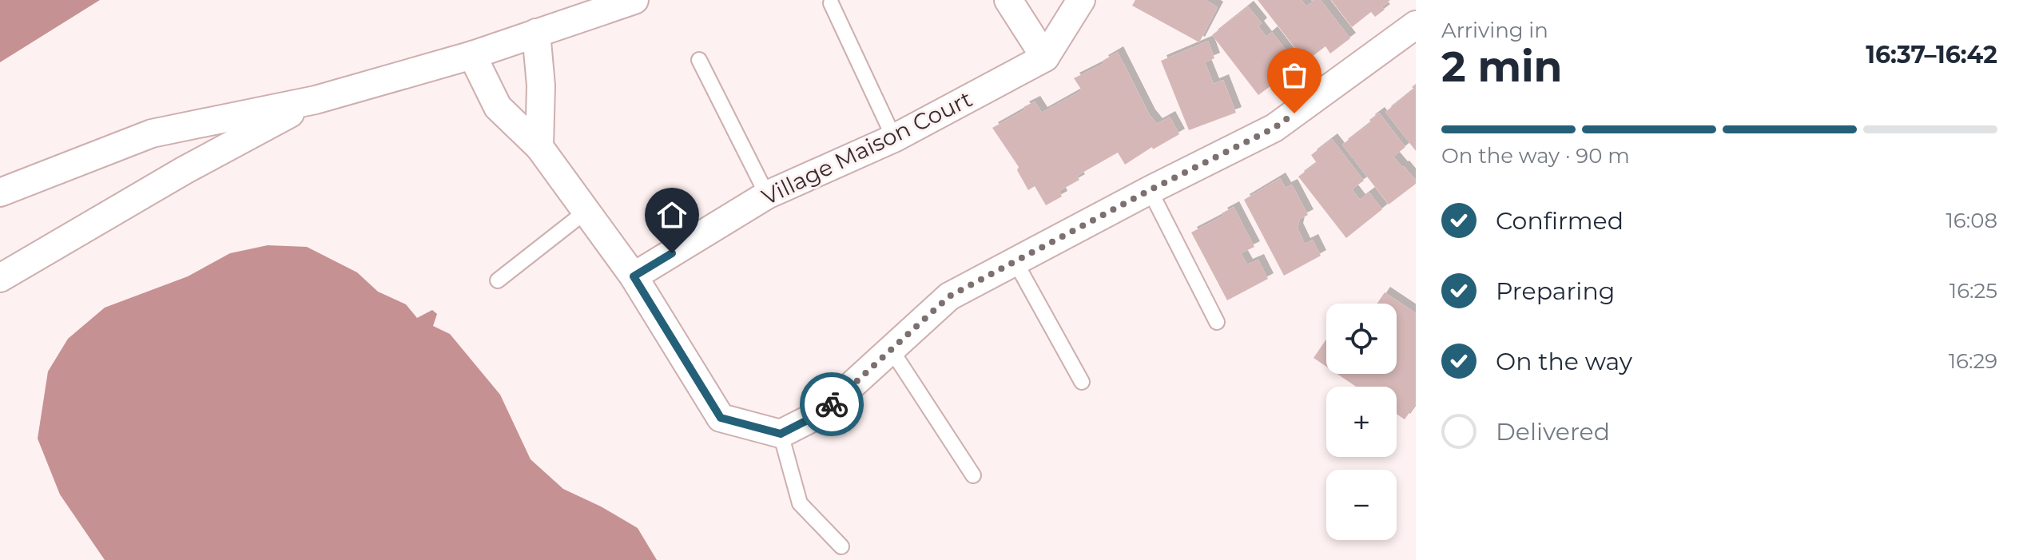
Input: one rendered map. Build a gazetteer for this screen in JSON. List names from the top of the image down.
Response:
{
  "streets": {
    "street": ["Village Maison Court"]
  },
  "page": {
    "heading": ["2 min", "Arriving in", "16:37–16:42"],
    "bar": "On the way · 90 m",
    "list": [
      ["Confirmed", "16:08"],
      ["Preparing", "16:25"],
      ["On the way", "16:29"],
      "Delivered"
    ],
    "map_buttons": ["+", "−"]
  }
}
